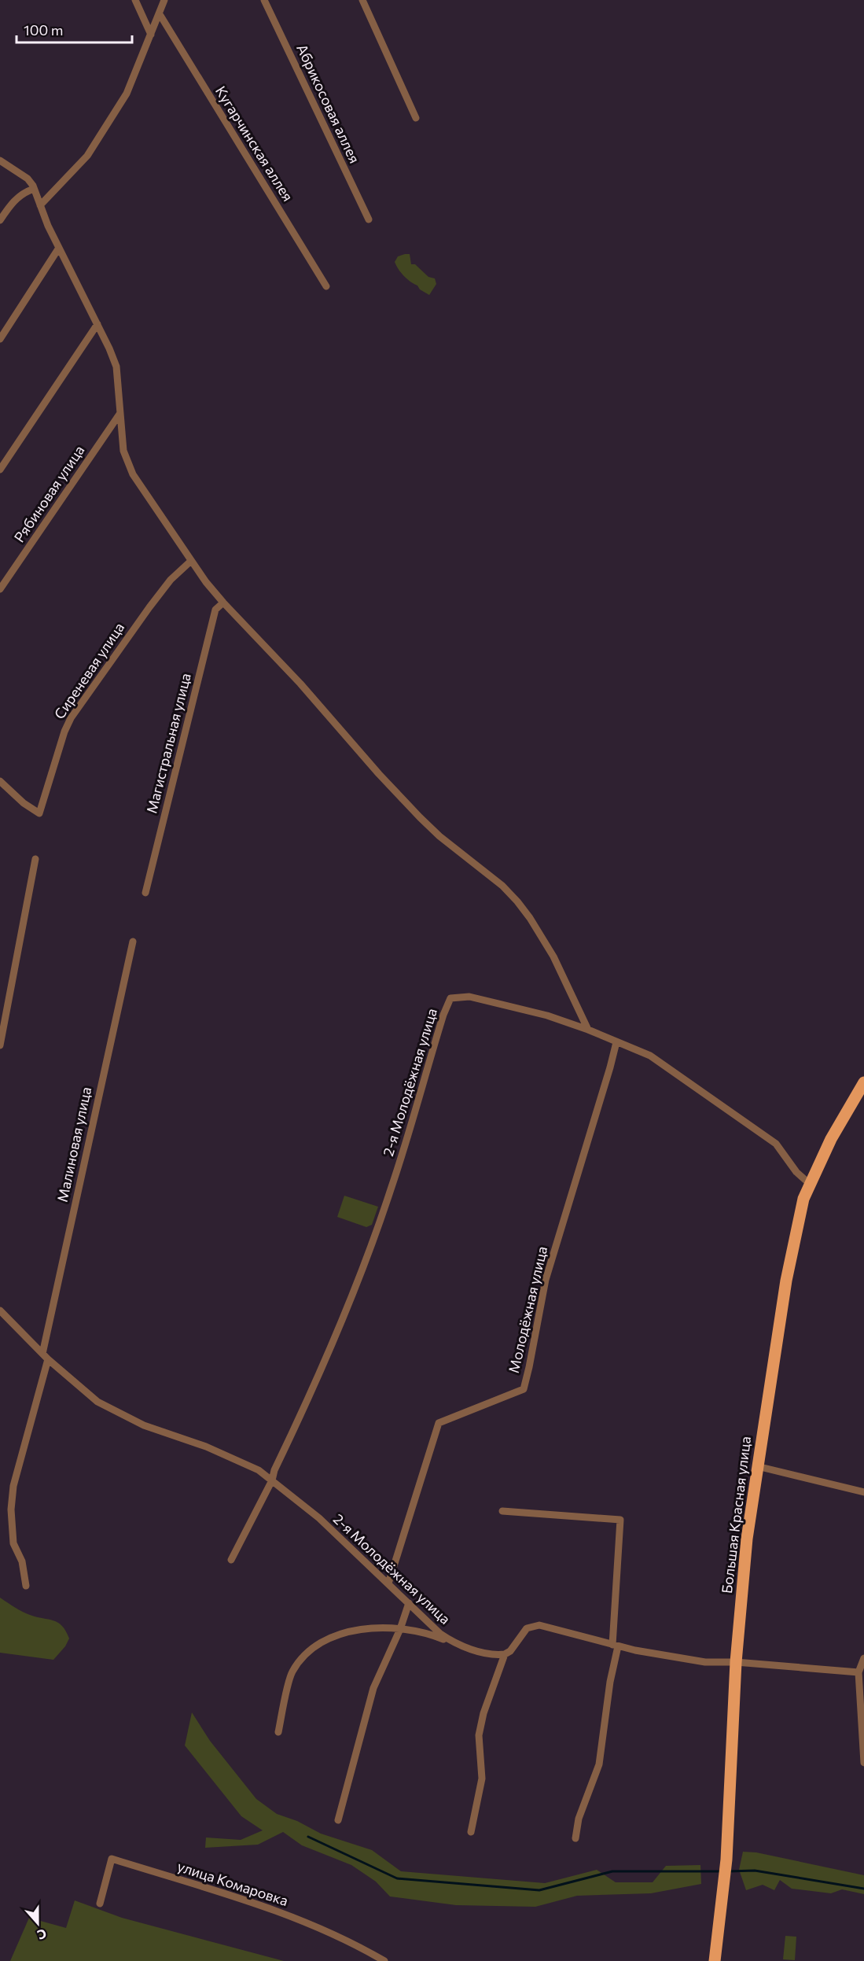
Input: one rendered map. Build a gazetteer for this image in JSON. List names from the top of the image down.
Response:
{
  "streets": {
    "main road": ["Большая Красная улица"],
    "street": [
      "Абрикосовая аллея",
      "Кугарчинская аллея",
      "Рябиновая улица",
      "Сиреневая улица",
      "Магистральная улица",
      "2-я Молодёжная улица",
      "Малиновая улица",
      "Молодёжная улица",
      "улица Комаровка"
    ]
  },
  "crossings": [
    ["2-я Молодёжная улица", "Молодёжная улица"],
    ["2-я Молодёжная улица", "Большая Красная улица"]
  ],
  "scale_bar": "100 m",
  "north": "bottom"
}
